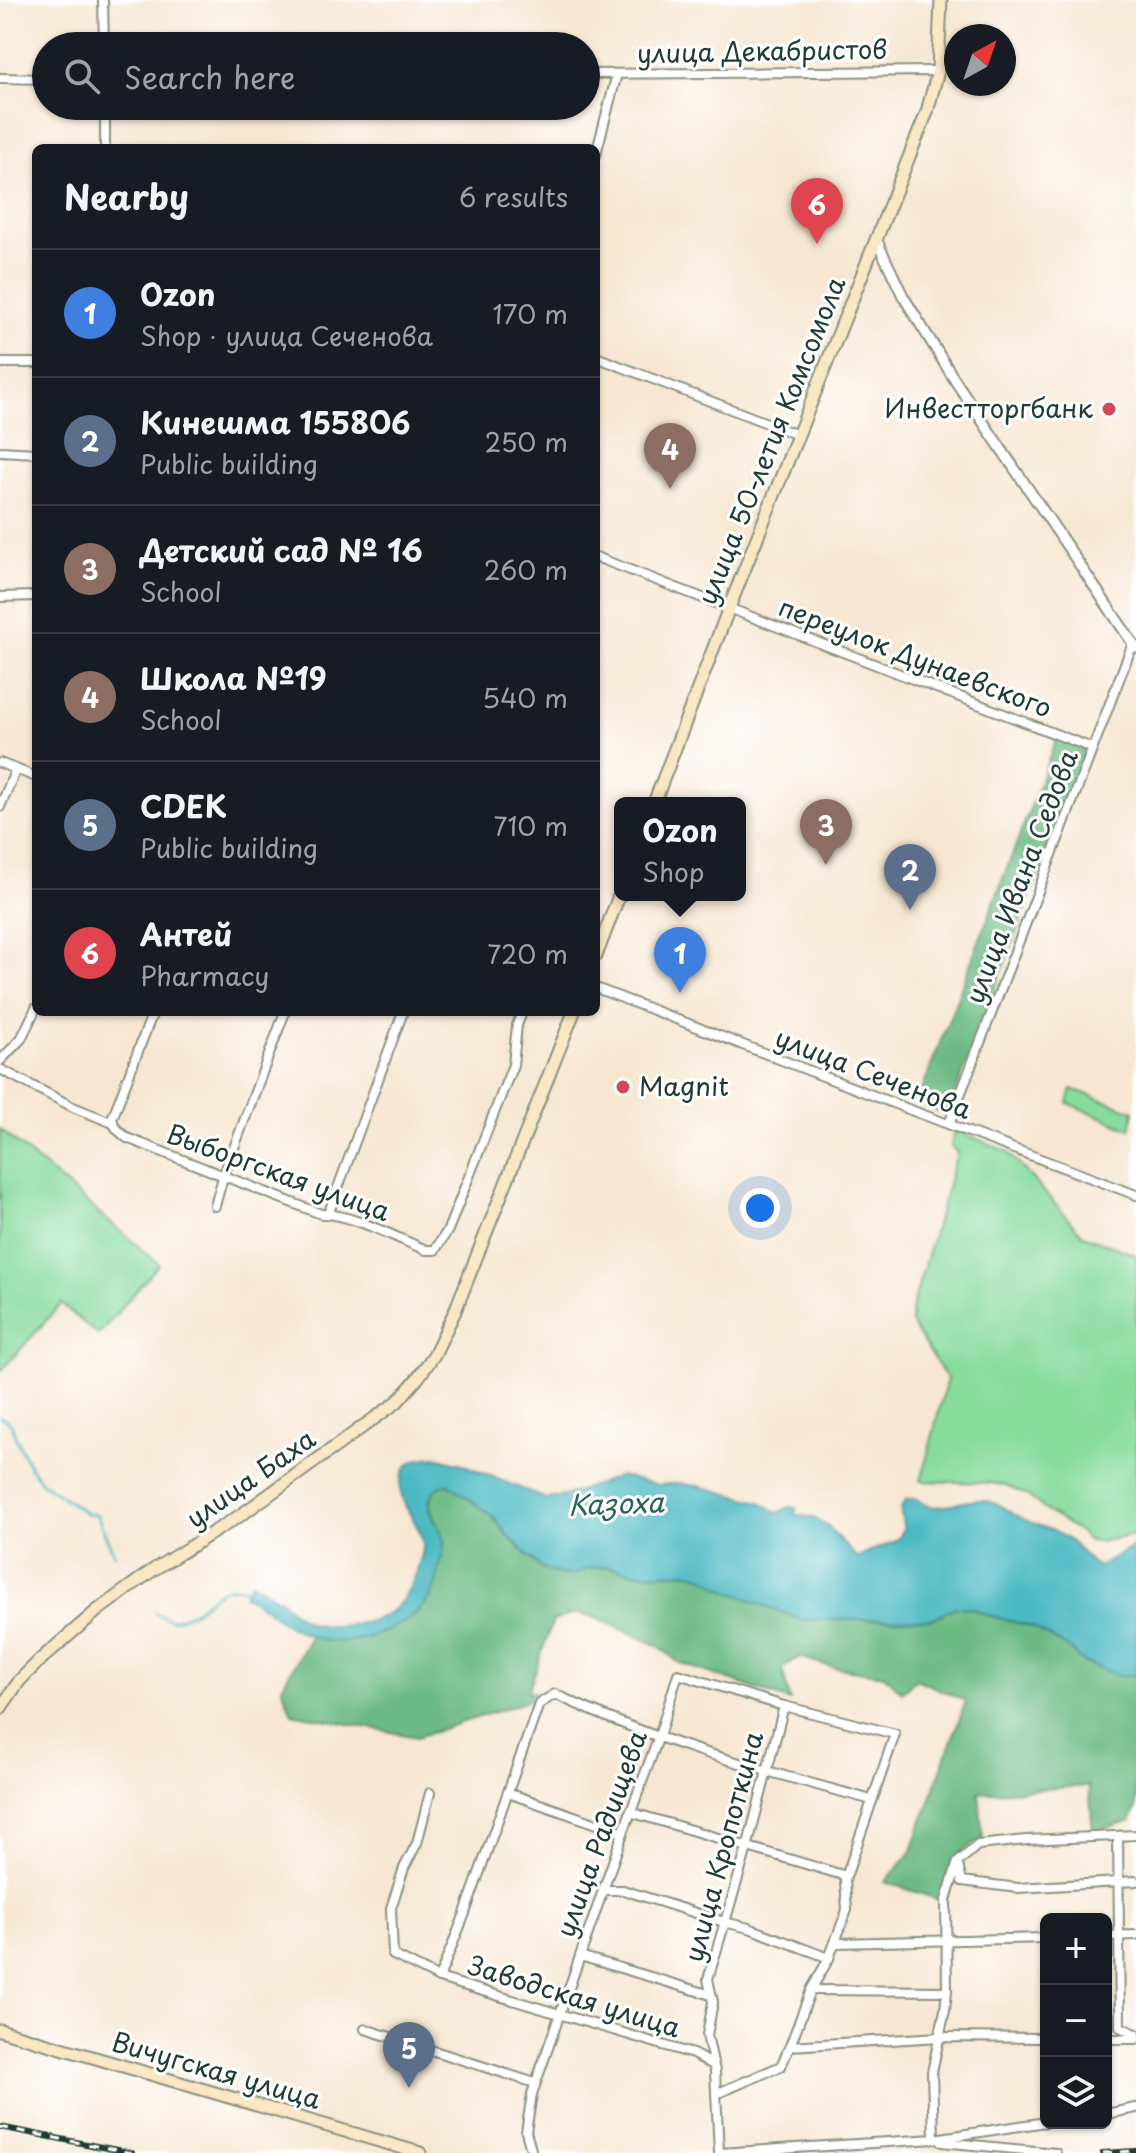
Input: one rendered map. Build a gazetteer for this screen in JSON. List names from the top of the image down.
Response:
{
  "streets": {
    "main road": ["улица 50-летия Комсомола", "улица Баха", "Вичугская улица"],
    "street": [
      "улица Декабристов",
      "переулок Дунаевского",
      "улица Ивана Седова",
      "улица Сеченова",
      "Выборгская улица",
      "улица Радищева",
      "улица Кропоткина",
      "Заводская улица"
    ]
  },
  "crossings": [
    ["улица Декабристов", "улица 50-летия Комсомола"],
    ["улица 50-летия Комсомола", "переулок Дунаевского"],
    ["улица Ивана Седова", "улица Сеченова"],
    ["улица Радищева", "улица Кропоткина"],
    ["улица Радищева", "Заводская улица"],
    ["улица Кропоткина", "Заводская улица"]
  ],
  "water": ["Казоха"],
  "places": ["Инвестторгбанк", "Magnit"],
  "north": "top right",
  "page": {
    "search": "Search here",
    "heading": ["Nearby", "6 results"],
    "pins": [
      "6",
      "4",
      "3",
      "2",
      "1",
      "5"
    ],
    "list": [
      {
        "mark": "1",
        "name": "Ozon",
        "note": "Shop · улица Сеченова",
        "value": "170 m"
      },
      {
        "mark": "2",
        "name": "Кинешма 155806",
        "note": "Public building",
        "value": "250 m"
      },
      {
        "mark": "3",
        "name": "Детский сад № 16",
        "note": "School",
        "value": "260 m"
      },
      {
        "mark": "4",
        "name": "Школа №19",
        "note": "School",
        "value": "540 m"
      },
      {
        "mark": "5",
        "name": "CDEK",
        "note": "Public building",
        "value": "710 m"
      },
      {
        "mark": "6",
        "name": "Антей",
        "note": "Pharmacy",
        "value": "720 m"
      }
    ],
    "popup": ["Ozon", "Shop"],
    "map_buttons": ["+", "−"]
  }
}
